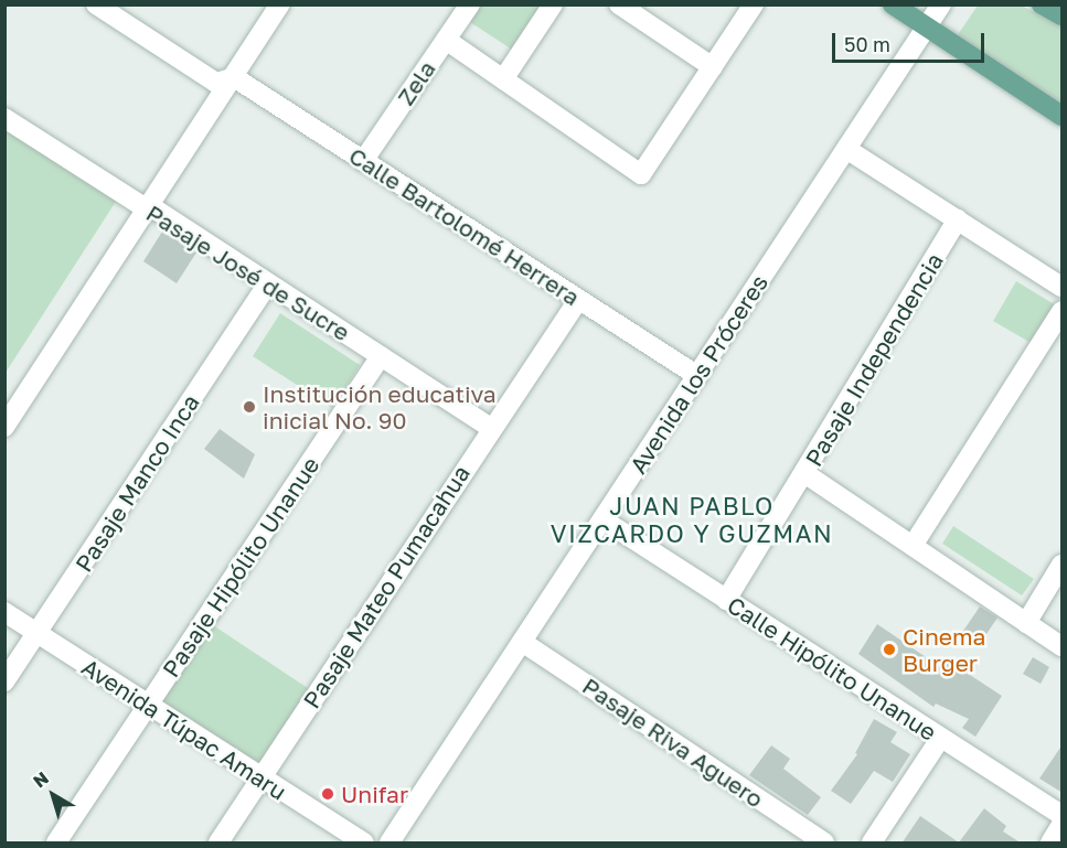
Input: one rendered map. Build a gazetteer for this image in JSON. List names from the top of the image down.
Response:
{
  "streets": {
    "street": [
      "Zela",
      "Calle Bartolomé Herrera",
      "Pasaje José de Sucre",
      "Pasaje Independencia",
      "Avenida los Próceres",
      "Pasaje Manco Inca",
      "Pasaje Hipólito Unanue",
      "Pasaje Mateo Pumacahua",
      "Calle Hipólito Unanue",
      "Avenida Túpac Amaru",
      "Pasaje Riva Aguero"
    ]
  },
  "crossings": [
    ["Zela", "Calle Bartolomé Herrera"],
    ["Calle Bartolomé Herrera", "Avenida los Próceres"],
    ["Calle Bartolomé Herrera", "Pasaje Mateo Pumacahua"],
    ["Pasaje José de Sucre", "Pasaje Manco Inca"],
    ["Pasaje José de Sucre", "Pasaje Hipólito Unanue"],
    ["Pasaje José de Sucre", "Pasaje Mateo Pumacahua"],
    ["Pasaje Independencia", "Calle Hipólito Unanue"],
    ["Avenida los Próceres", "Calle Hipólito Unanue"],
    ["Avenida los Próceres", "Pasaje Riva Aguero"],
    ["Pasaje Manco Inca", "Avenida Túpac Amaru"],
    ["Pasaje Hipólito Unanue", "Avenida Túpac Amaru"],
    ["Pasaje Mateo Pumacahua", "Avenida Túpac Amaru"]
  ],
  "districts": ["JUAN PABLO VIZCARDO Y GUZMAN"],
  "places": ["Institución educativa inicial No. 90", "Cinema Burger", "Unifar"],
  "scale_bar": "50 m",
  "north": "top left"
}
